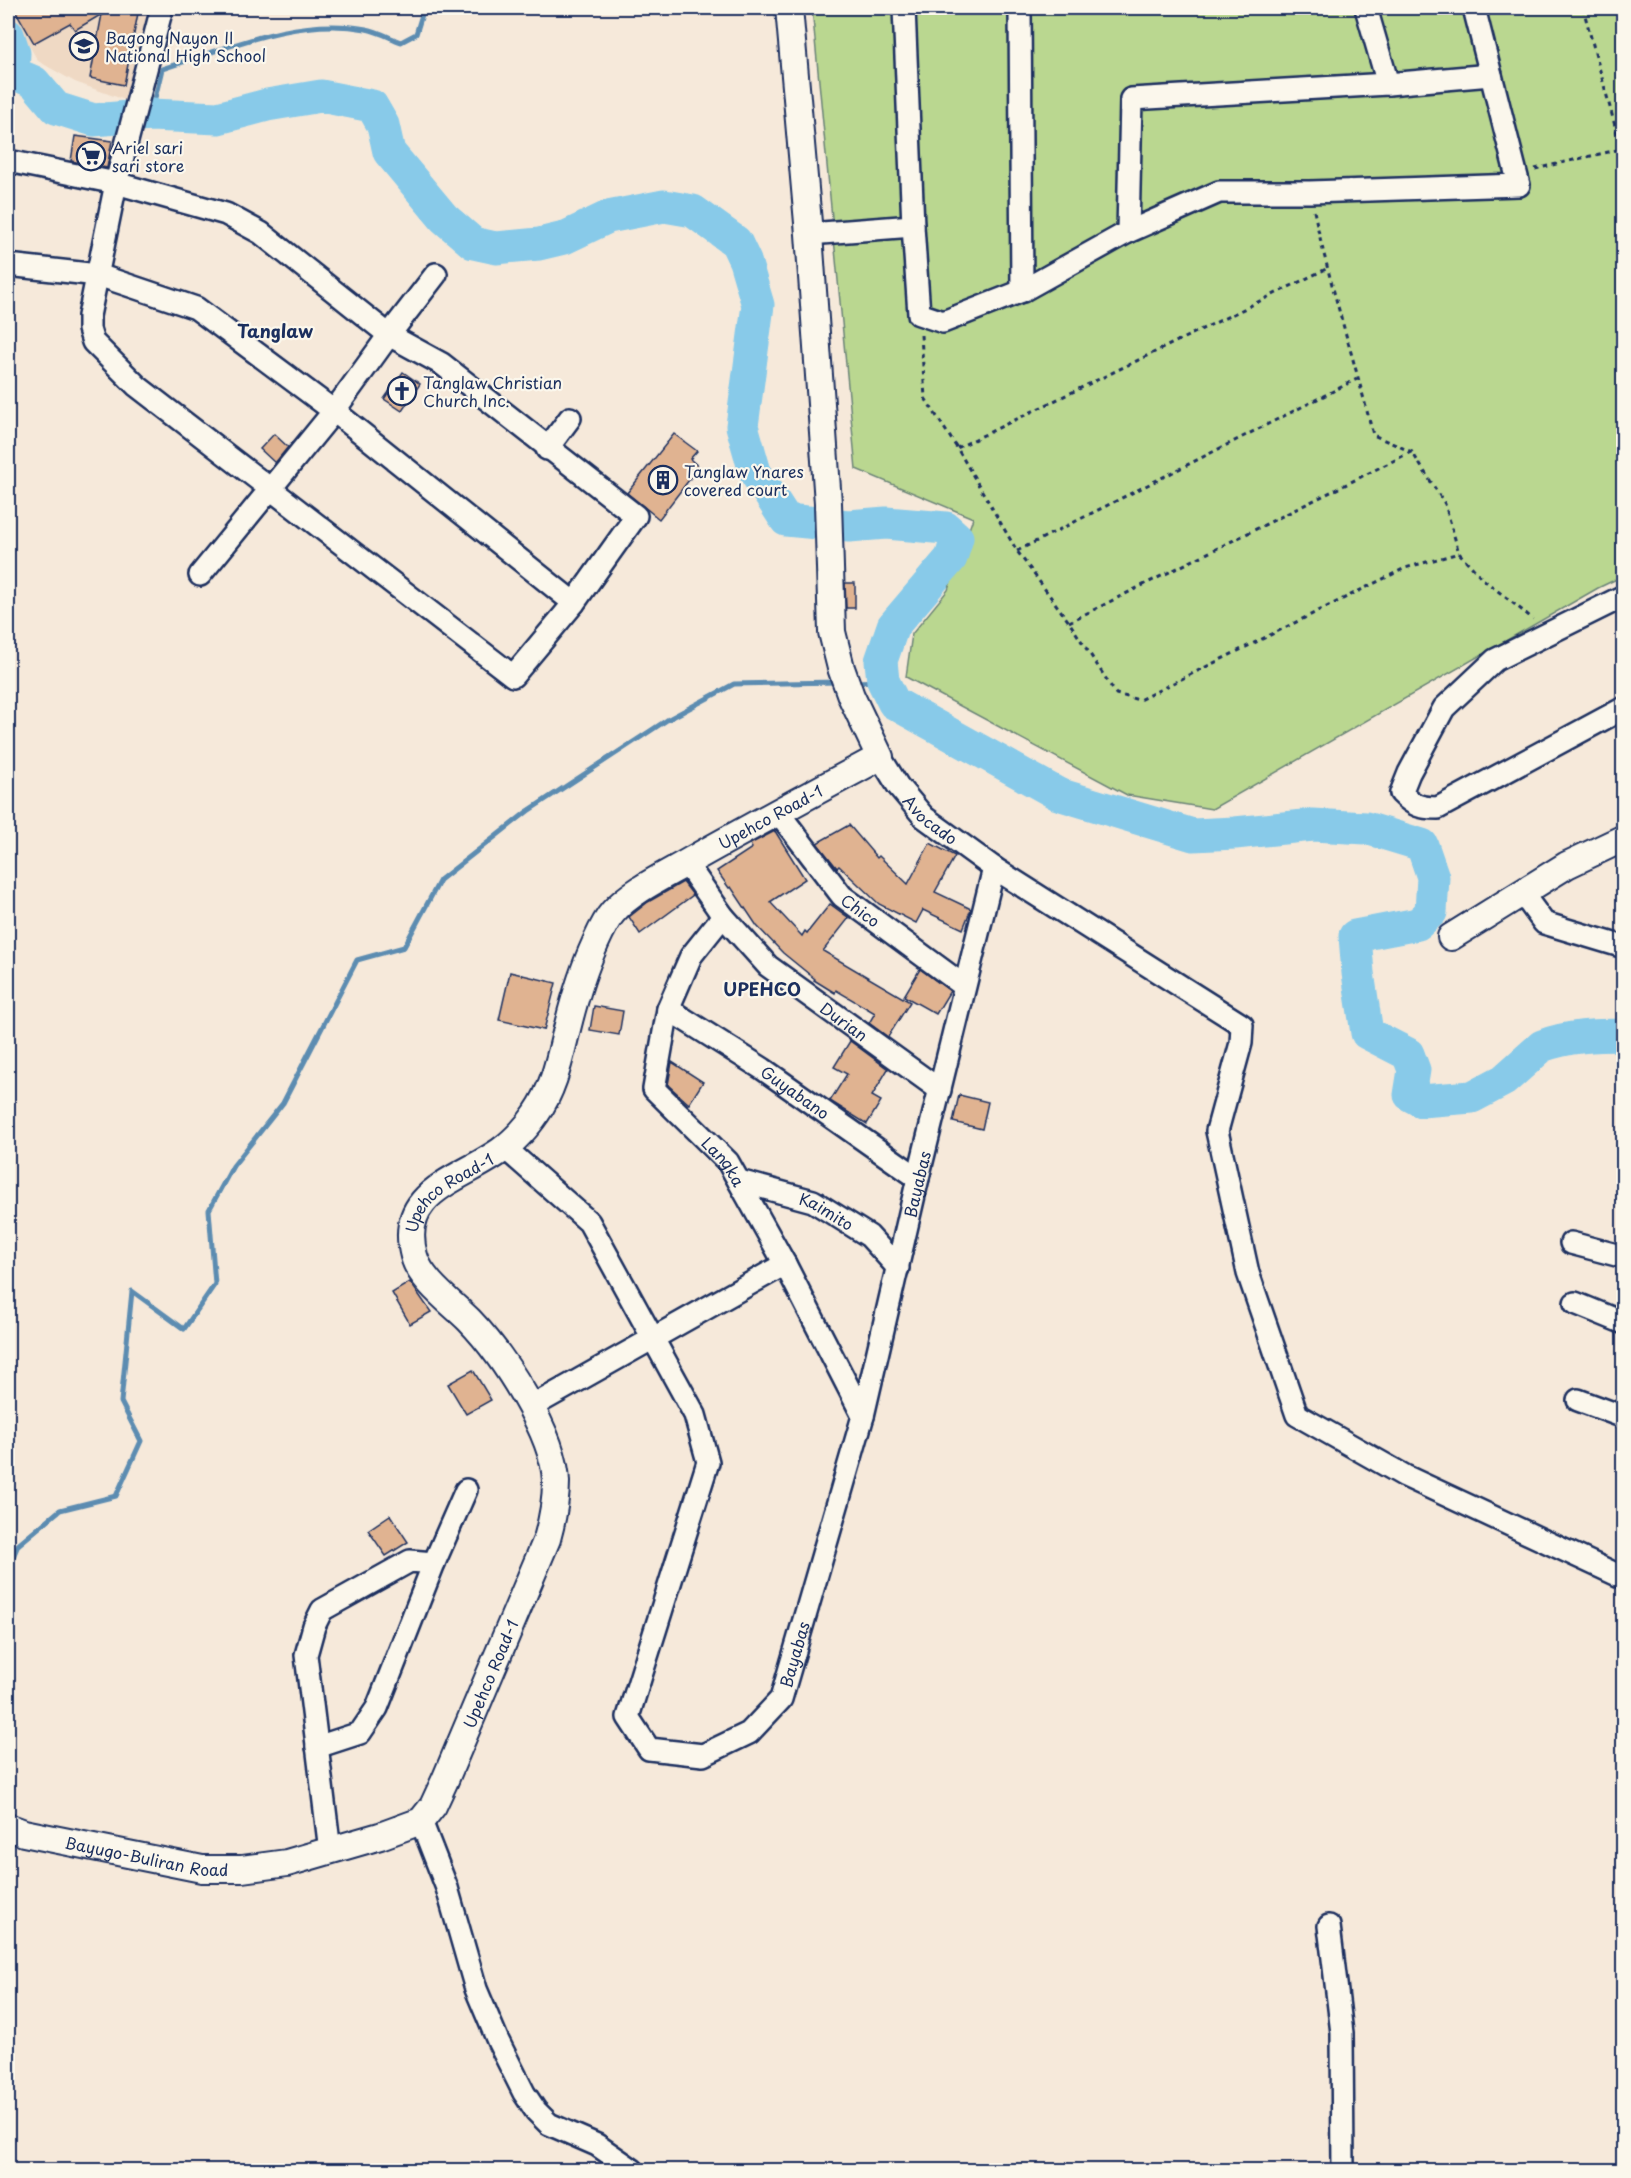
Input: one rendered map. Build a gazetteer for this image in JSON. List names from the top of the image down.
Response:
{
  "streets": {
    "street": [
      "Upehco Road-1",
      "Avocado",
      "Chico",
      "Durian",
      "Guyabano",
      "Langka",
      "Bayabas",
      "Kaimito",
      "Bayugo-Buliran Road"
    ]
  },
  "crossings": [
    ["Upehco Road-1", "Avocado"],
    ["Upehco Road-1", "Chico"],
    ["Upehco Road-1", "Durian"],
    ["Upehco Road-1", "Bayabas"],
    ["Avocado", "Bayabas"],
    ["Chico", "Bayabas"],
    ["Durian", "Langka"],
    ["Durian", "Bayabas"],
    ["Guyabano", "Langka"],
    ["Guyabano", "Bayabas"],
    ["Langka", "Bayabas"],
    ["Langka", "Kaimito"],
    ["Bayabas", "Kaimito"]
  ],
  "districts": ["Tanglaw", "UPEHCO"],
  "places": {
    "school or university": ["Bagong Nayon II National High School"],
    "supermarket": ["Ariel sari sari store"],
    "church": ["Tanglaw Christian Church Inc."],
    "building": ["Tanglaw Ynares covered court"]
  }
}
